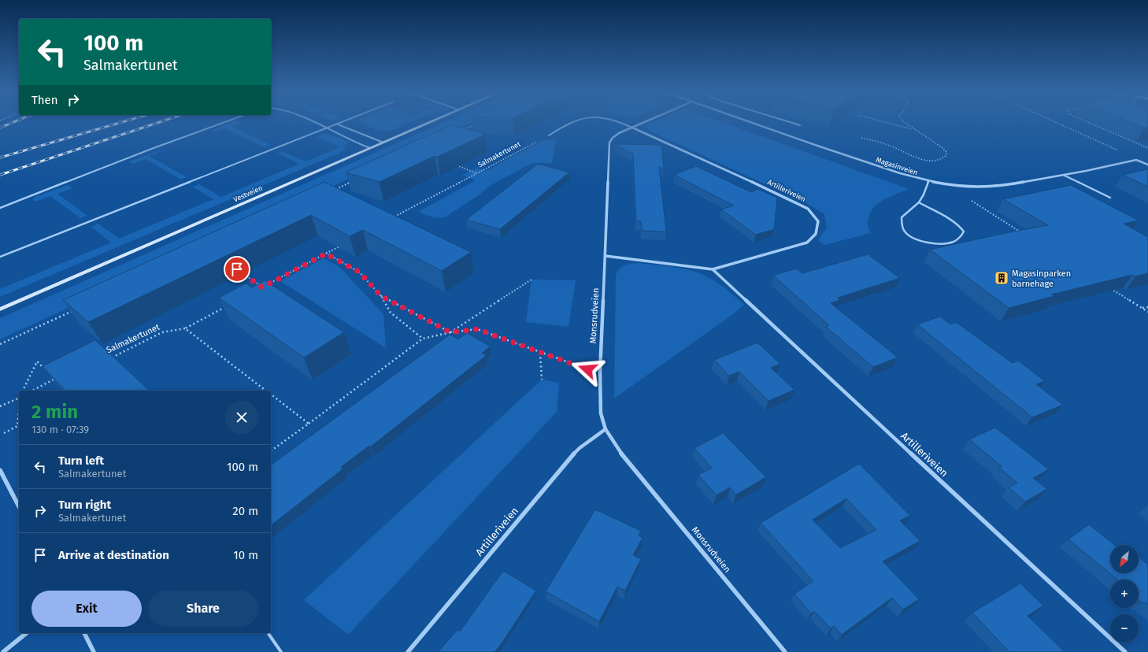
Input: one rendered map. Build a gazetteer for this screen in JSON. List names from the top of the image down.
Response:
{
  "streets": {
    "street": [
      "Magasinveien",
      "Artilleriveien",
      "Vestveien",
      "Monsrudveien"
    ],
    "path": ["Salmakertunet"]
  },
  "crossings": [
    ["Artilleriveien", "Monsrudveien"]
  ],
  "places": {
    "building": ["Magasinparken barnehage"]
  },
  "north": "bottom left",
  "page": {
    "turn": ["100 m", "Salmakertunet"],
    "then": "Then",
    "heading": ["2 min", "130 m · 07:39"],
    "list": [
      {
        "name": "Turn left",
        "note": "Salmakertunet",
        "value": "100 m"
      },
      {
        "name": "Turn right",
        "note": "Salmakertunet",
        "value": "20 m"
      },
      {
        "name": "Arrive at destination",
        "value": "10 m"
      }
    ],
    "map_buttons": ["+", "−"],
    "buttons": ["Exit", "Share"]
  }
}
